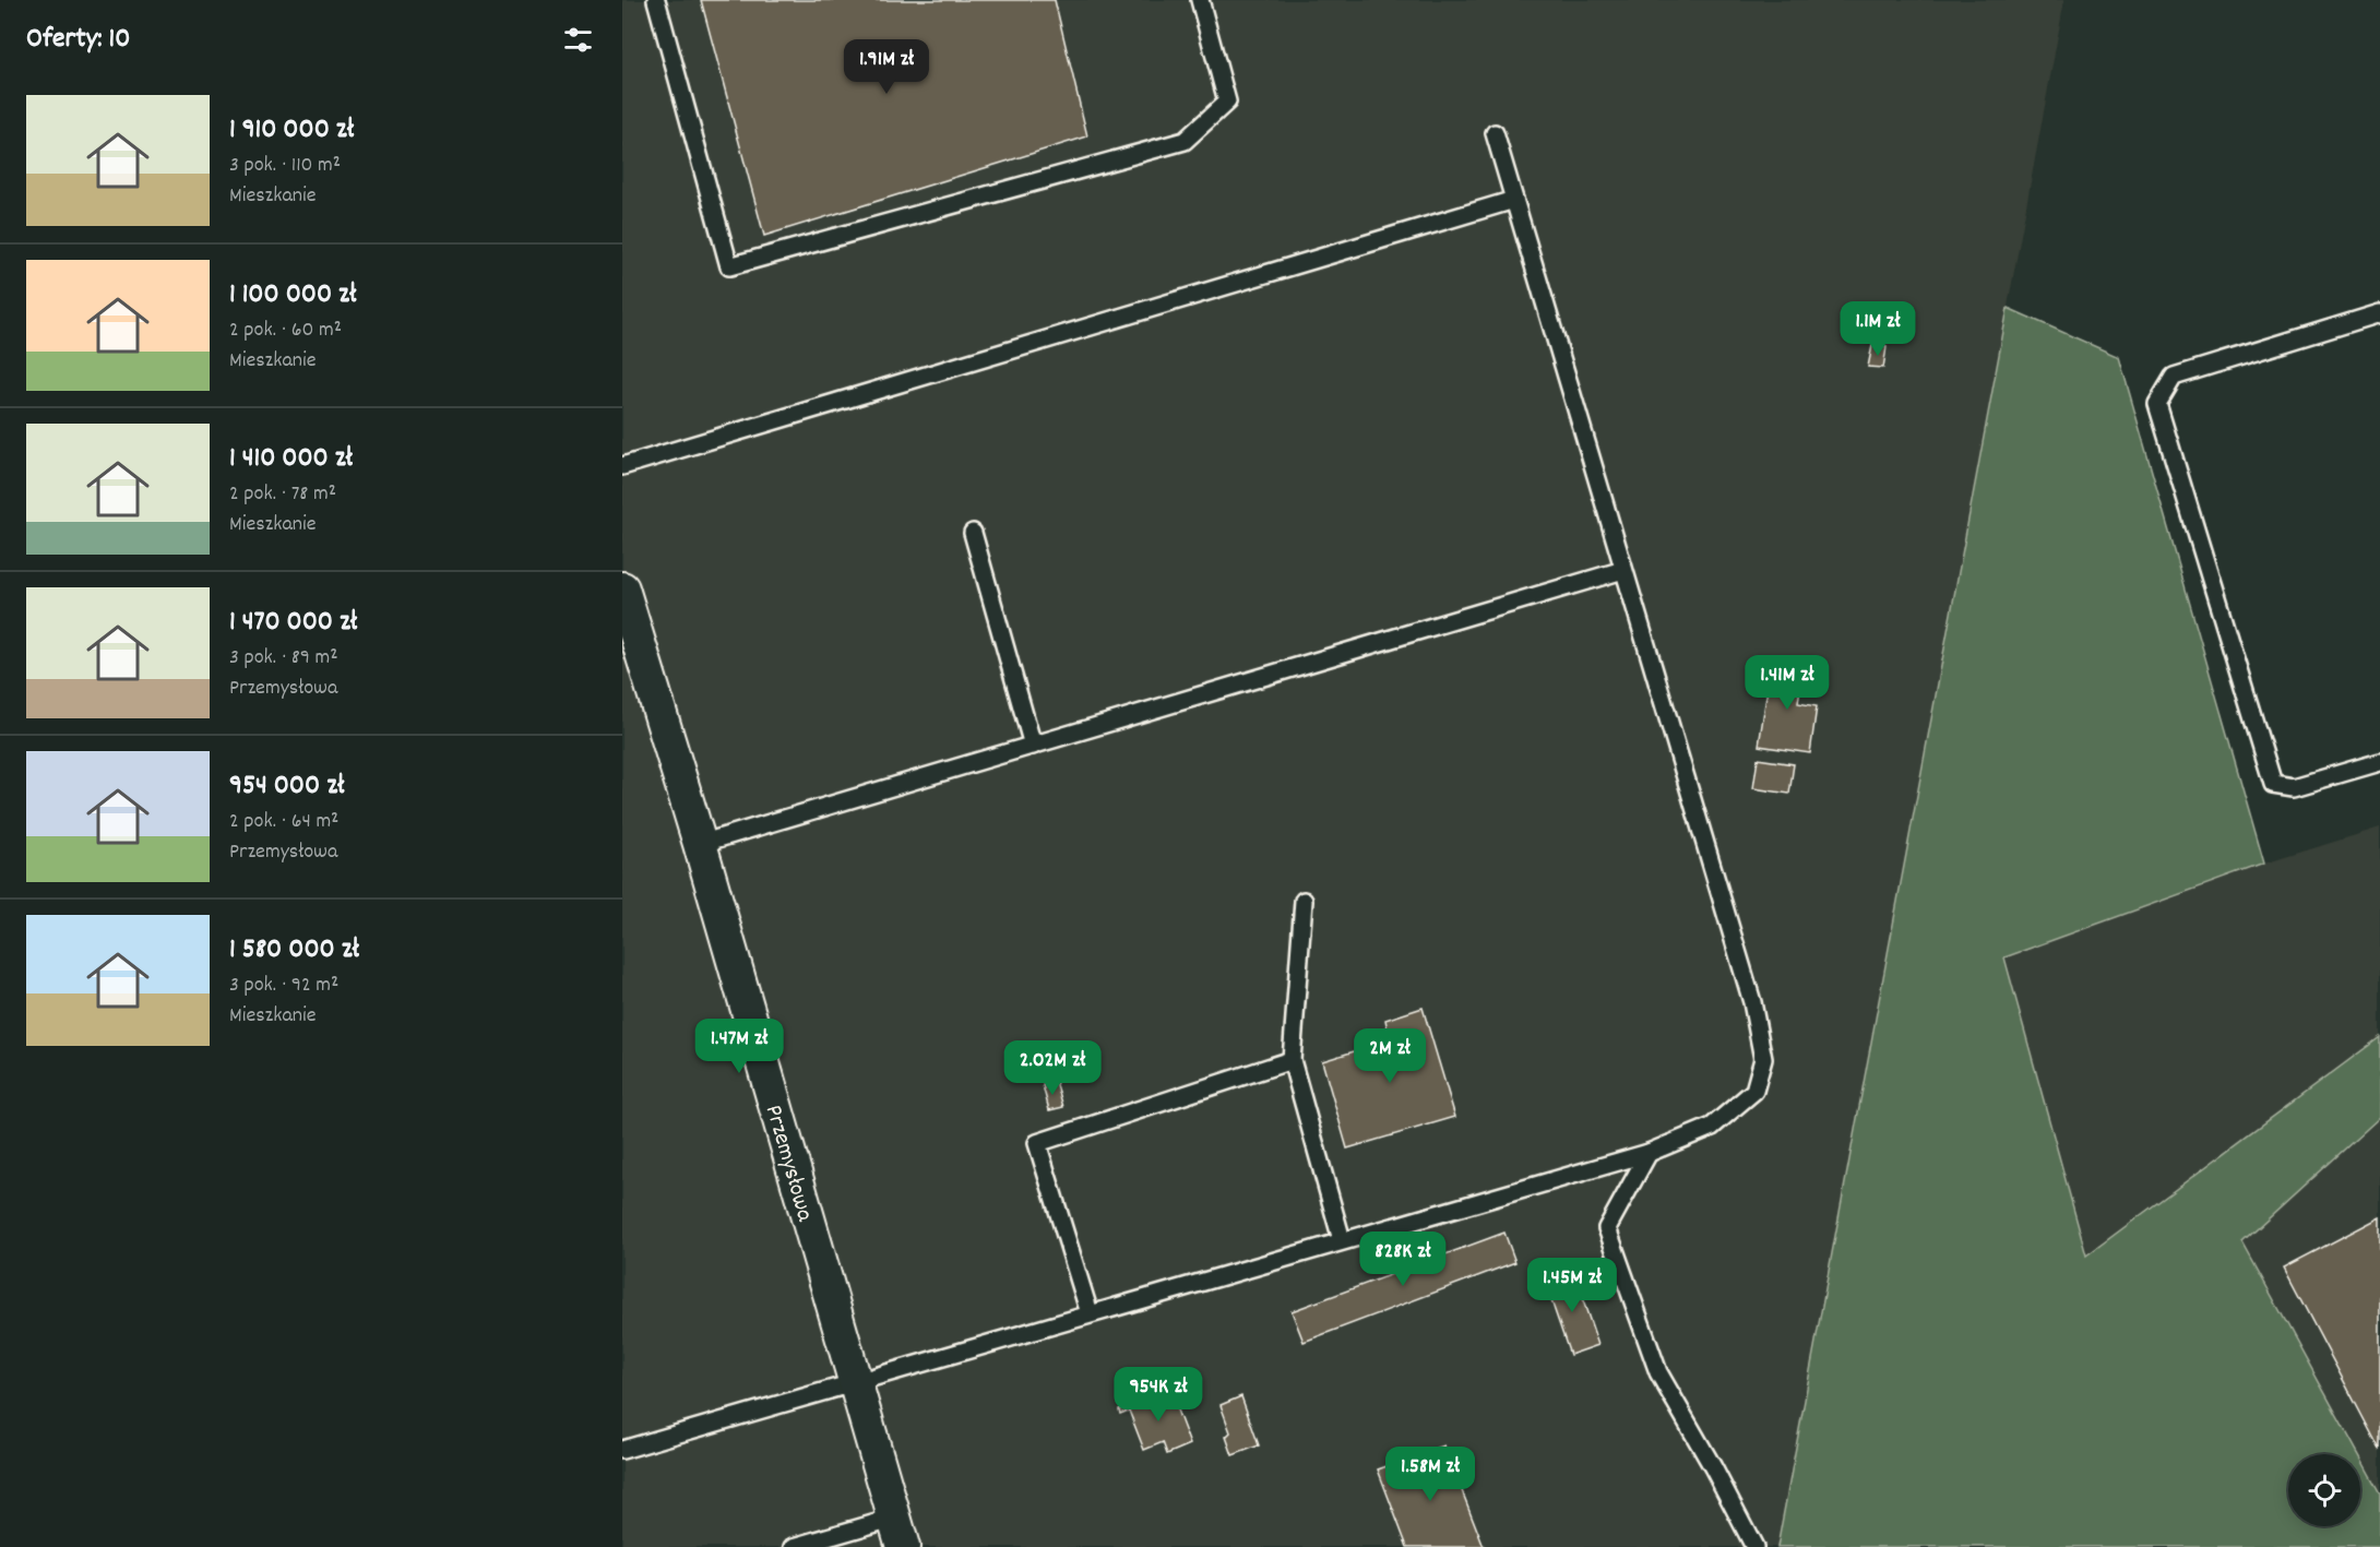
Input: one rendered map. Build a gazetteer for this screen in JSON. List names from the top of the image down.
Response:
{
  "streets": {
    "street": ["Przemysłowa"]
  },
  "page": {
    "heading": "Oferty: 10",
    "price": [
      "1.91M zł",
      "1.1M zł",
      "1.41M zł",
      "1.47M zł",
      "2M zł",
      "2.02M zł",
      "828K zł",
      "1.45M zł",
      "954K zł",
      "1.58M zł"
    ],
    "list": [
      {
        "name": "1 910 000 zł",
        "note": "3 pok. · 110 m² · Mieszkanie"
      },
      {
        "name": "1 100 000 zł",
        "note": "2 pok. · 60 m² · Mieszkanie"
      },
      {
        "name": "1 410 000 zł",
        "note": "2 pok. · 78 m² · Mieszkanie"
      },
      {
        "name": "1 470 000 zł",
        "note": "3 pok. · 89 m² · Przemysłowa"
      },
      {
        "name": "954 000 zł",
        "note": "2 pok. · 64 m² · Przemysłowa"
      },
      {
        "name": "1 580 000 zł",
        "note": "3 pok. · 92 m² · Mieszkanie"
      }
    ]
  }
}
